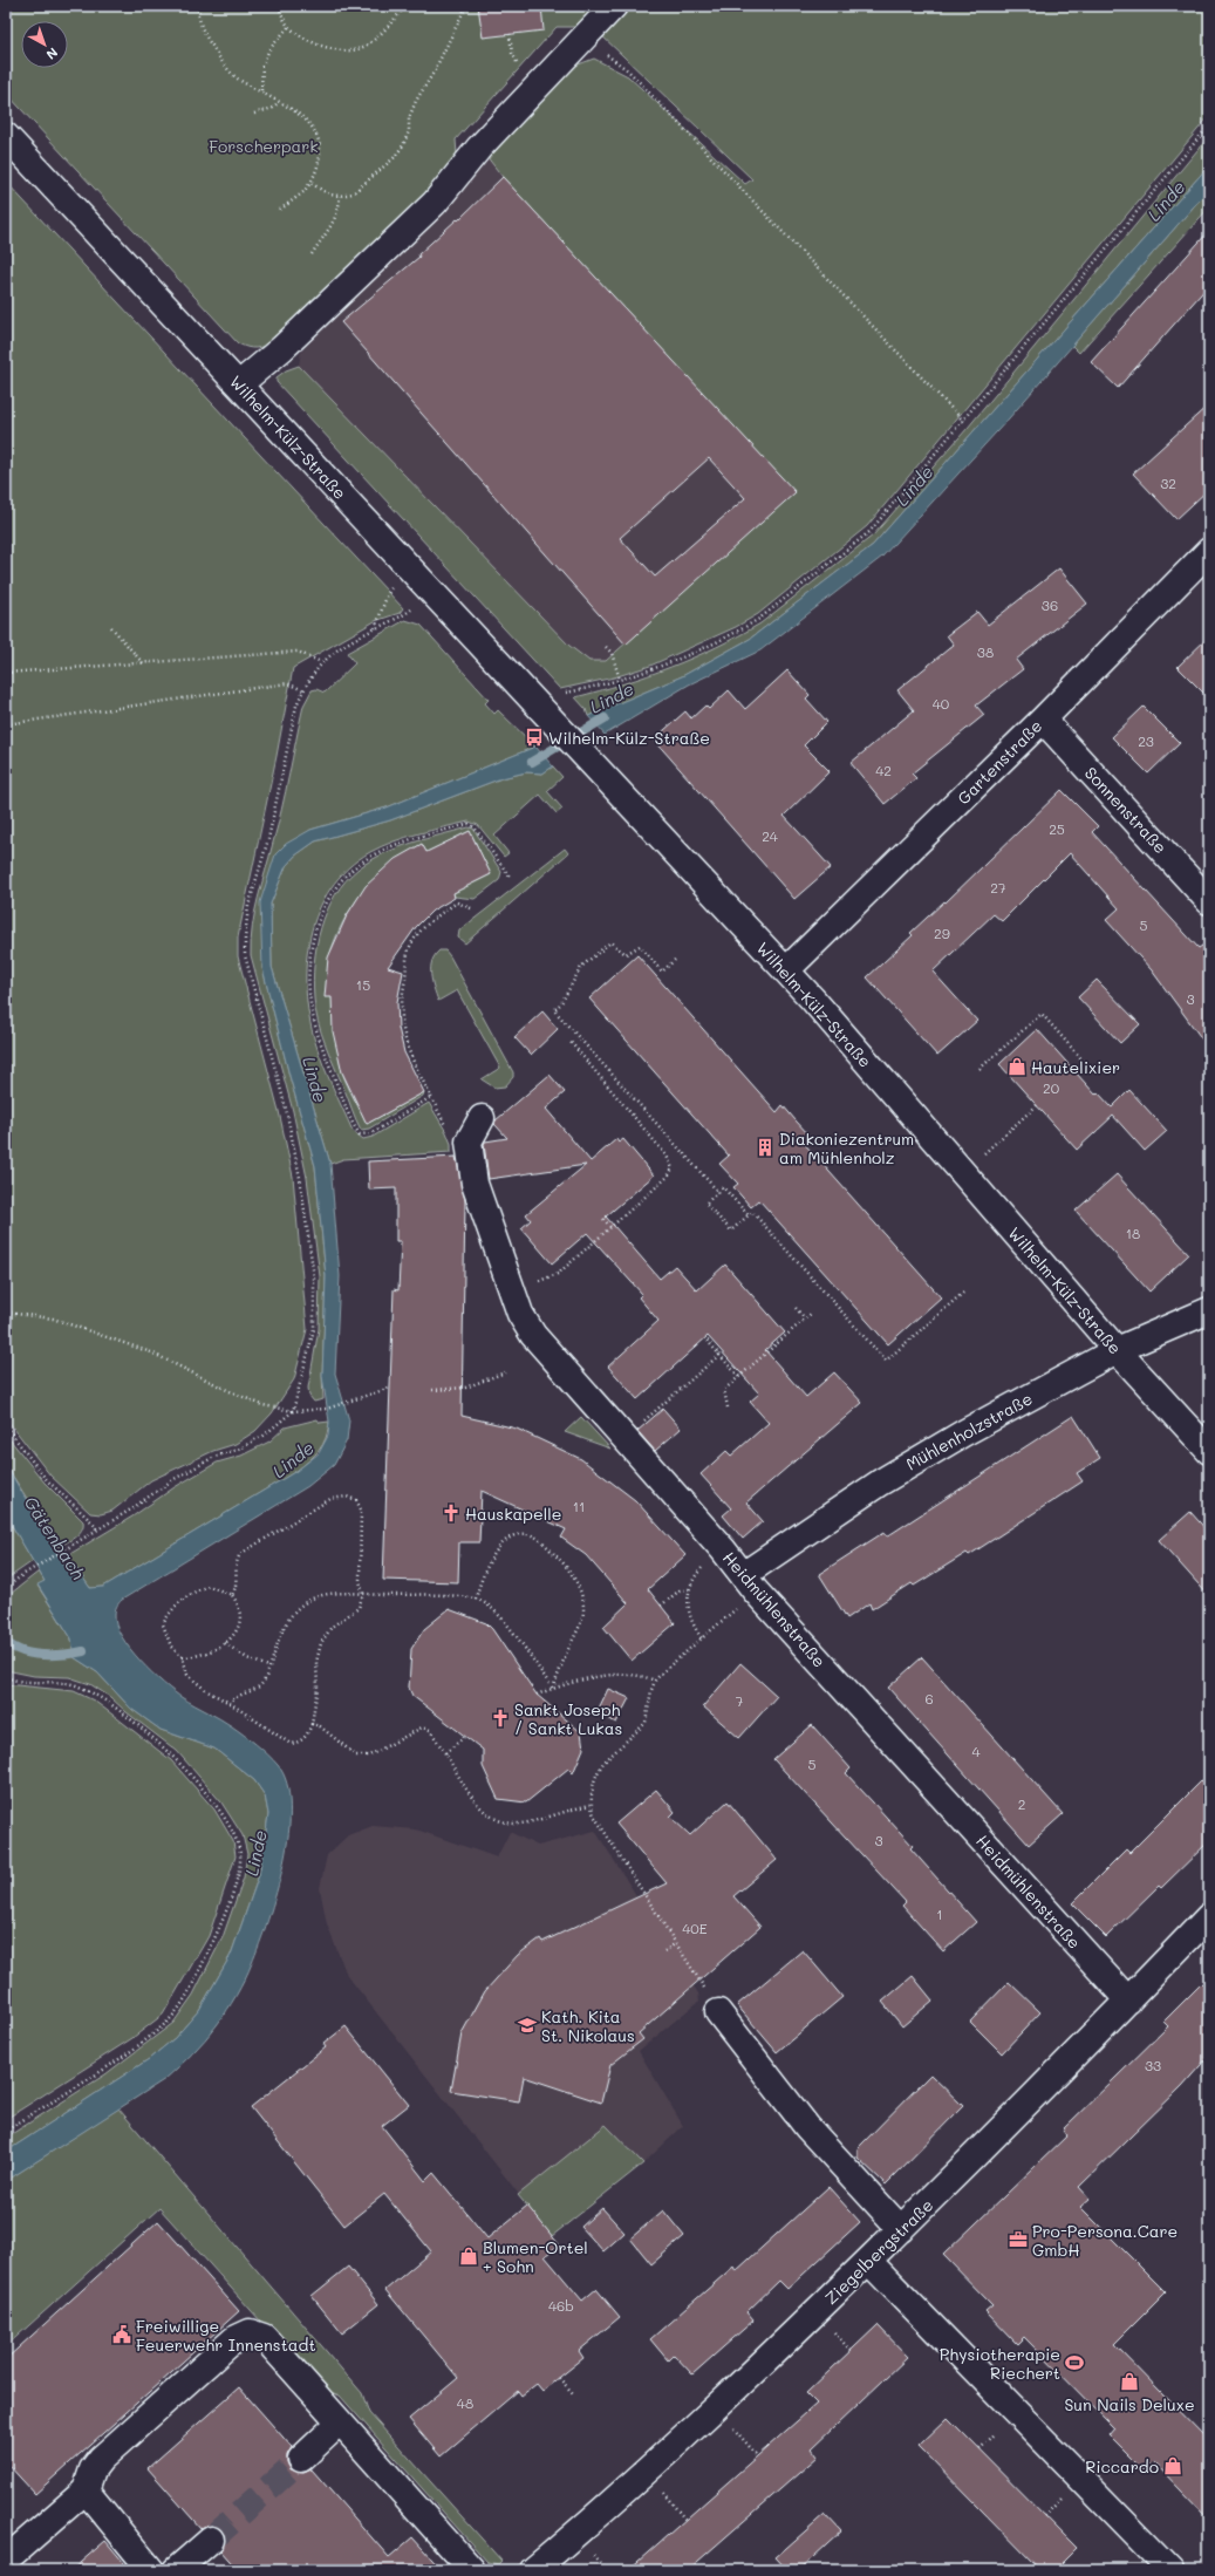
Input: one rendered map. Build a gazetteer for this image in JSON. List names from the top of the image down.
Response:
{
  "streets": {
    "street": [
      "Wilhelm-Külz-Straße",
      "Gartenstraße",
      "Sonnenstraße",
      "Mühlenholzstraße",
      "Heidmühlenstraße",
      "Ziegelbergstraße"
    ]
  },
  "crossings": [
    ["Wilhelm-Külz-Straße", "Gartenstraße"],
    ["Wilhelm-Külz-Straße", "Mühlenholzstraße"],
    ["Gartenstraße", "Sonnenstraße"],
    ["Mühlenholzstraße", "Heidmühlenstraße"],
    ["Heidmühlenstraße", "Ziegelbergstraße"]
  ],
  "water": ["Linde", "Gätenbach"],
  "parks": ["Forscherpark"],
  "places": {
    "bus stop": ["Wilhelm-Külz-Straße"],
    "shop": [
      "Hautelixier",
      "Blumen-Ortel + Sohn",
      "Sun Nails Deluxe",
      "Riccardo"
    ],
    "building": ["Diakoniezentrum am Mühlenholz"],
    "church": ["Hauskapelle", "Sankt Joseph / Sankt Lukas"],
    "school or university": ["Kath. Kita St. Nikolaus"],
    "office": ["Pro-Persona.Care GmbH"],
    "public building": ["Freiwillige Feuerwehr Innenstadt"],
    "sports": ["Physiotherapie Riechert"]
  },
  "house_numbers": [
    "32",
    "36",
    "38",
    "40",
    "23",
    "42",
    "25",
    "24",
    "27",
    "5",
    "29",
    "15",
    "3",
    "20",
    "18",
    "11",
    "6",
    "7",
    "4",
    "5",
    "2",
    "3",
    "1",
    "40E",
    "33",
    "46b",
    "48"
  ],
  "north": "bottom right"
}
